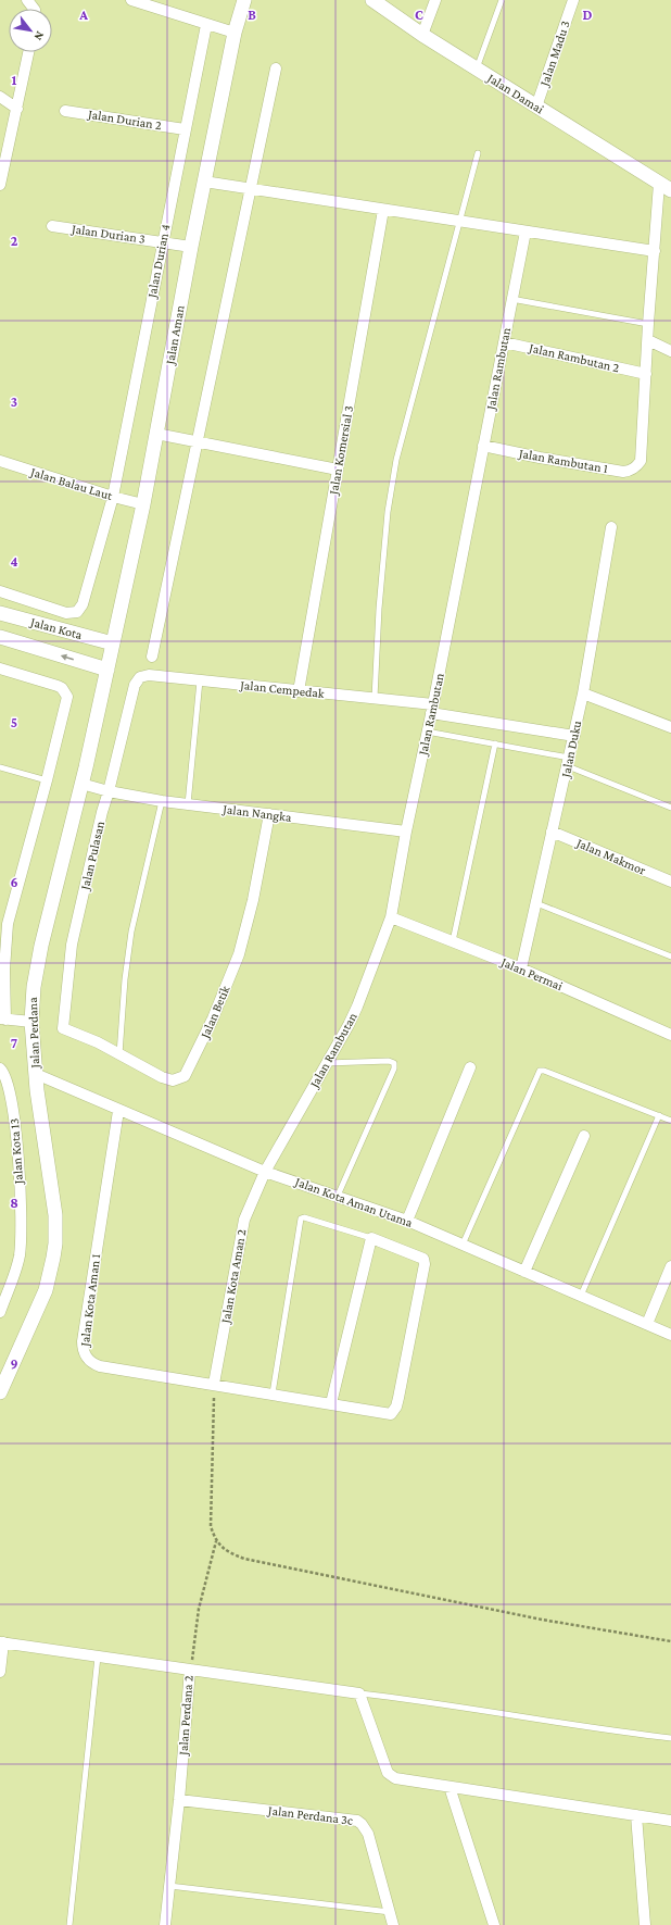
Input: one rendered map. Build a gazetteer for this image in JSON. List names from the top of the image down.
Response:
{
  "streets": {
    "street": [
      "Jalan Madu 3",
      "Jalan Damai",
      "Jalan Durian 2",
      "Jalan Durian 3",
      "Jalan Durian 4",
      "Jalan Aman",
      "Jalan Rambutan 2",
      "Jalan Rambutan",
      "Jalan Komersial 3",
      "Jalan Rambutan 1",
      "Jalan Balau Laut",
      "Jalan Kota",
      "Jalan Cempedak",
      "Jalan Duku",
      "Jalan Nangka",
      "Jalan Pulasan",
      "Jalan Makmor",
      "Jalan Permai",
      "Jalan Betik",
      "Jalan Perdana",
      "Jalan Kota 13",
      "Jalan Kota Aman Utama",
      "Jalan Kota Aman 2",
      "Jalan Kota Aman 1",
      "Jalan Perdana 2",
      "Jalan Perdana 3c"
    ]
  },
  "crossings": [
    ["Jalan Madu 3", "Jalan Damai"],
    ["Jalan Durian 2", "Jalan Durian 4"],
    ["Jalan Durian 3", "Jalan Durian 4"],
    ["Jalan Durian 3", "Jalan Aman"],
    ["Jalan Durian 4", "Jalan Balau Laut"],
    ["Jalan Aman", "Jalan Balau Laut"],
    ["Jalan Aman", "Jalan Kota"],
    ["Jalan Aman", "Jalan Perdana"],
    ["Jalan Rambutan 2", "Jalan Rambutan"],
    ["Jalan Rambutan 2", "Jalan Rambutan 1"],
    ["Jalan Rambutan", "Jalan Rambutan 1"],
    ["Jalan Rambutan", "Jalan Cempedak"],
    ["Jalan Rambutan", "Jalan Nangka"],
    ["Jalan Rambutan", "Jalan Permai"],
    ["Jalan Rambutan", "Jalan Kota Aman Utama"],
    ["Jalan Rambutan", "Jalan Kota Aman 2"],
    ["Jalan Komersial 3", "Jalan Cempedak"],
    ["Jalan Kota", "Jalan Perdana"],
    ["Jalan Cempedak", "Jalan Duku"],
    ["Jalan Cempedak", "Jalan Pulasan"],
    ["Jalan Duku", "Jalan Makmor"],
    ["Jalan Duku", "Jalan Permai"],
    ["Jalan Nangka", "Jalan Pulasan"],
    ["Jalan Nangka", "Jalan Betik"],
    ["Jalan Nangka", "Jalan Perdana"],
    ["Jalan Pulasan", "Jalan Betik"],
    ["Jalan Perdana", "Jalan Kota Aman Utama"],
    ["Jalan Kota Aman Utama", "Jalan Kota Aman 2"],
    ["Jalan Kota Aman Utama", "Jalan Kota Aman 1"],
    ["Jalan Kota Aman 2", "Jalan Kota Aman 1"],
    ["Jalan Perdana 2", "Jalan Perdana 3c"]
  ],
  "north": "bottom right",
  "grid": {
    "columns": [
      "A",
      "B",
      "C",
      "D"
    ],
    "rows": [
      "1",
      "2",
      "3",
      "4",
      "5",
      "6",
      "7",
      "8",
      "9"
    ]
  }
}
